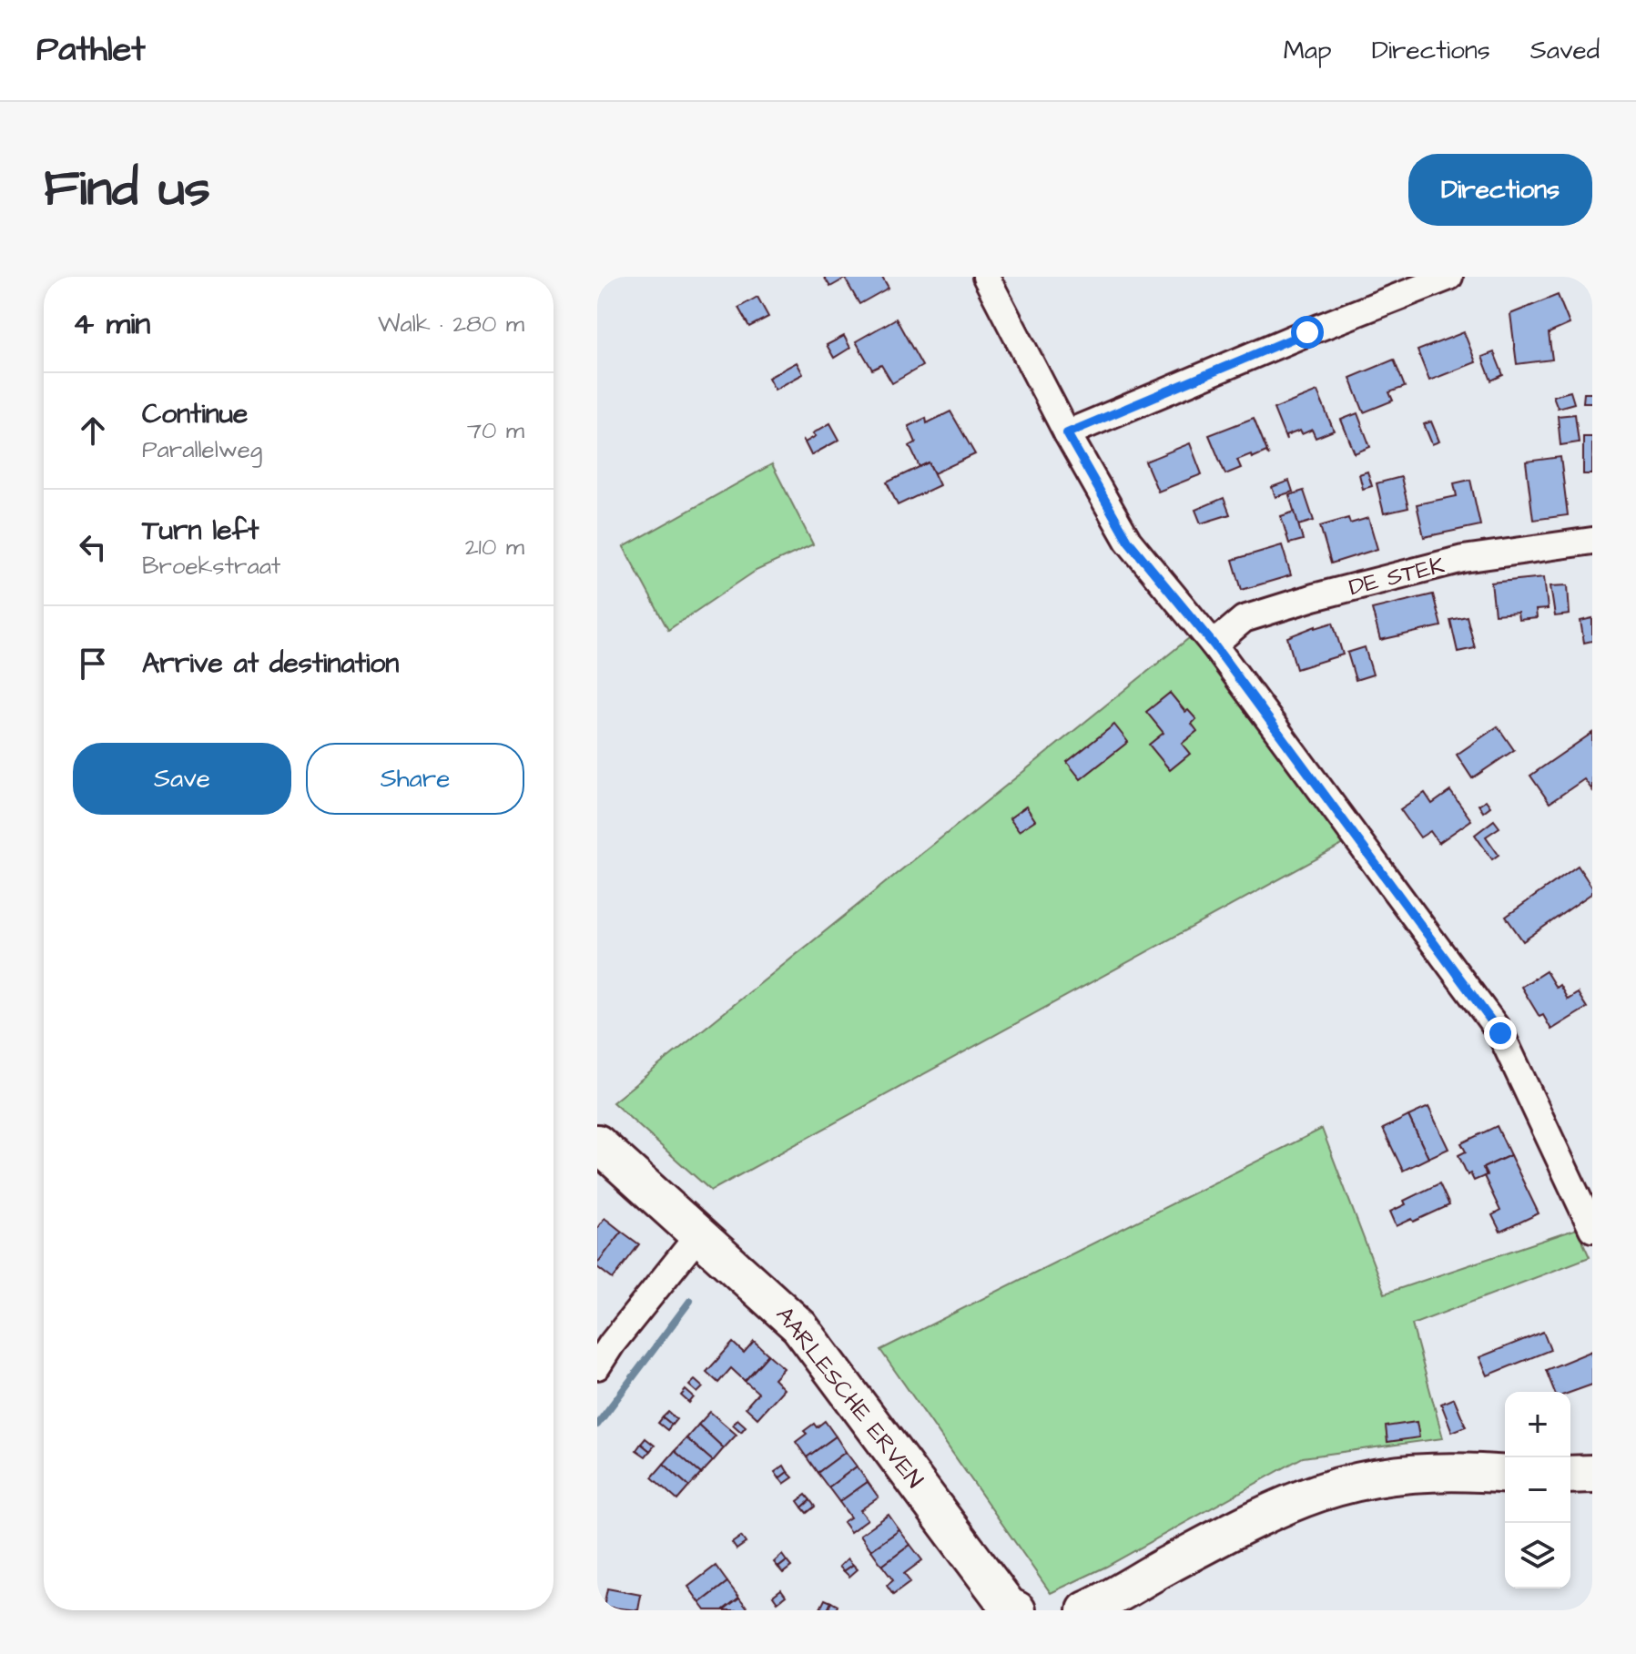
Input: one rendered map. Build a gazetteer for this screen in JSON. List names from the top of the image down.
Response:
{
  "streets": {
    "street": ["DE STEK", "AARLESCHE ERVEN"]
  },
  "page": {
    "header": "Pathlet",
    "nav": ["Map", "Directions", "Saved"],
    "title": "Find us",
    "buttons": [
      "Directions",
      ["Save", "Share"]
    ],
    "heading": ["4 min", "Walk · 280 m"],
    "list": [
      ["Continue", "Parallelweg", "70 m"],
      ["Turn left", "Broekstraat", "210 m"],
      "Arrive at destination"
    ],
    "map_buttons": ["+", "−"]
  }
}
